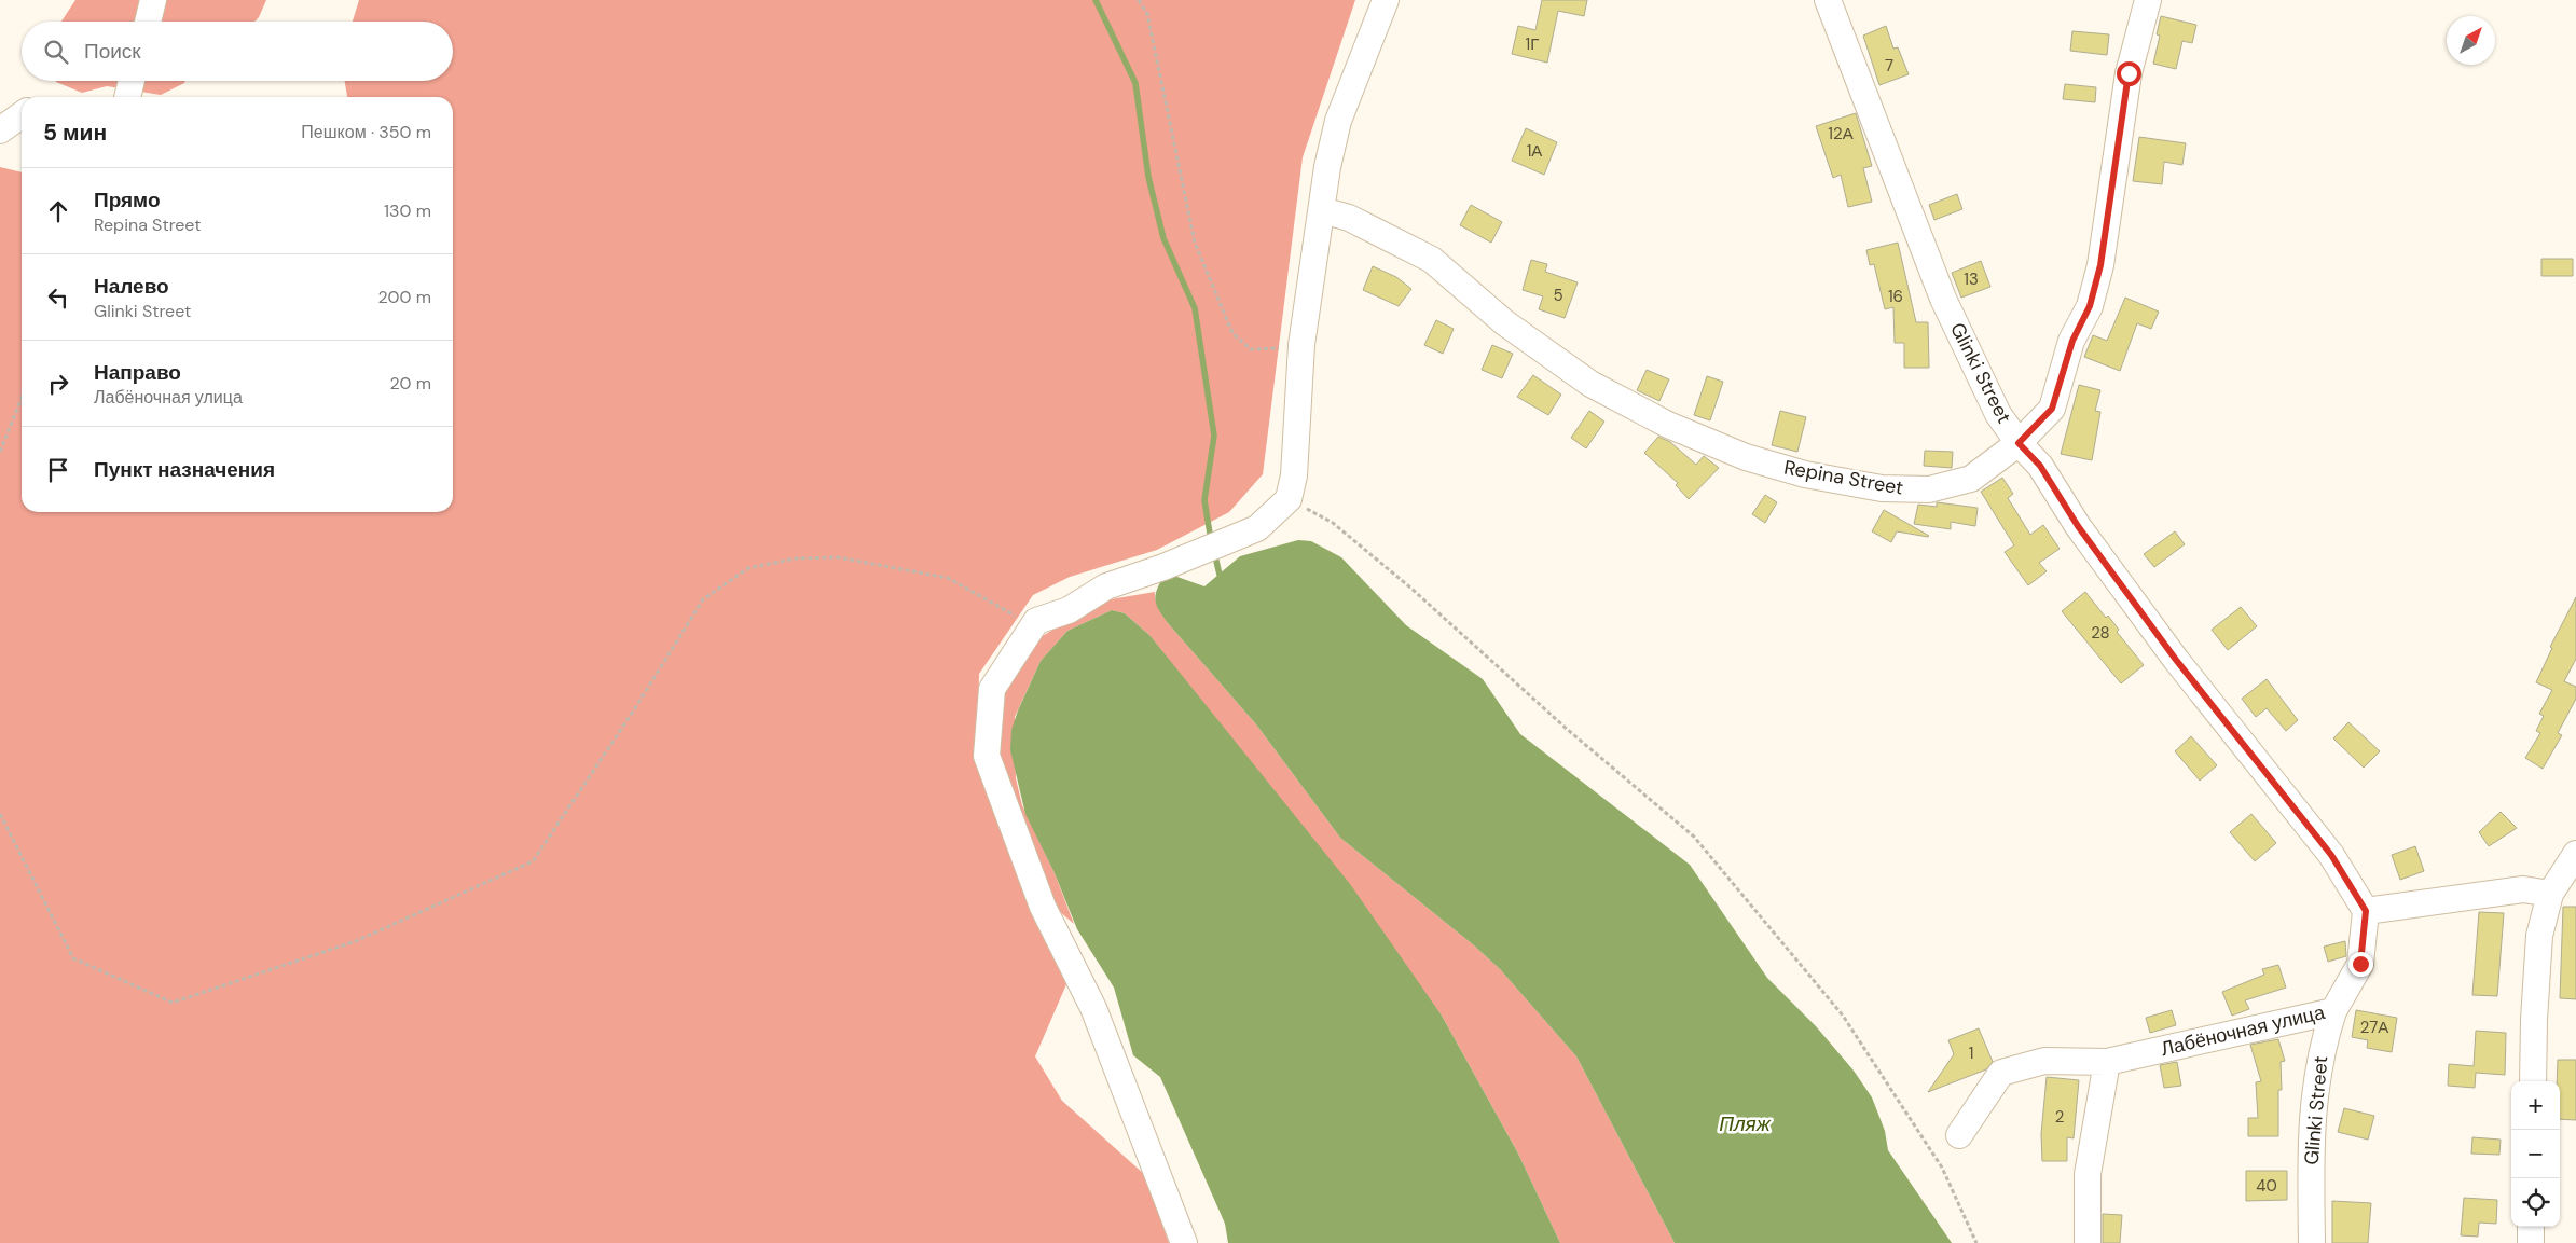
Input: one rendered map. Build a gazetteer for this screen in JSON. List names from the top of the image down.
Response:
{
  "streets": {
    "street": ["Glinki Street", "Repina Street", "Лабёночная улица"]
  },
  "crossings": [
    ["Glinki Street", "Repina Street"],
    ["Glinki Street", "Лабёночная улица"]
  ],
  "water": ["Пляж"],
  "house_numbers": [
    "1Г",
    "7",
    "12А",
    "1А",
    "13",
    "5",
    "16",
    "28",
    "27А",
    "1",
    "2",
    "40"
  ],
  "north": "top right",
  "page": {
    "search": "Поиск",
    "heading": ["5 мин", "Пешком · 350 m"],
    "list": [
      ["Прямо", "Repina Street", "130 m"],
      ["Налево", "Glinki Street", "200 m"],
      ["Направо", "Лабёночная улица", "20 m"],
      "Пункт назначения"
    ],
    "map_buttons": ["+", "−"]
  }
}
